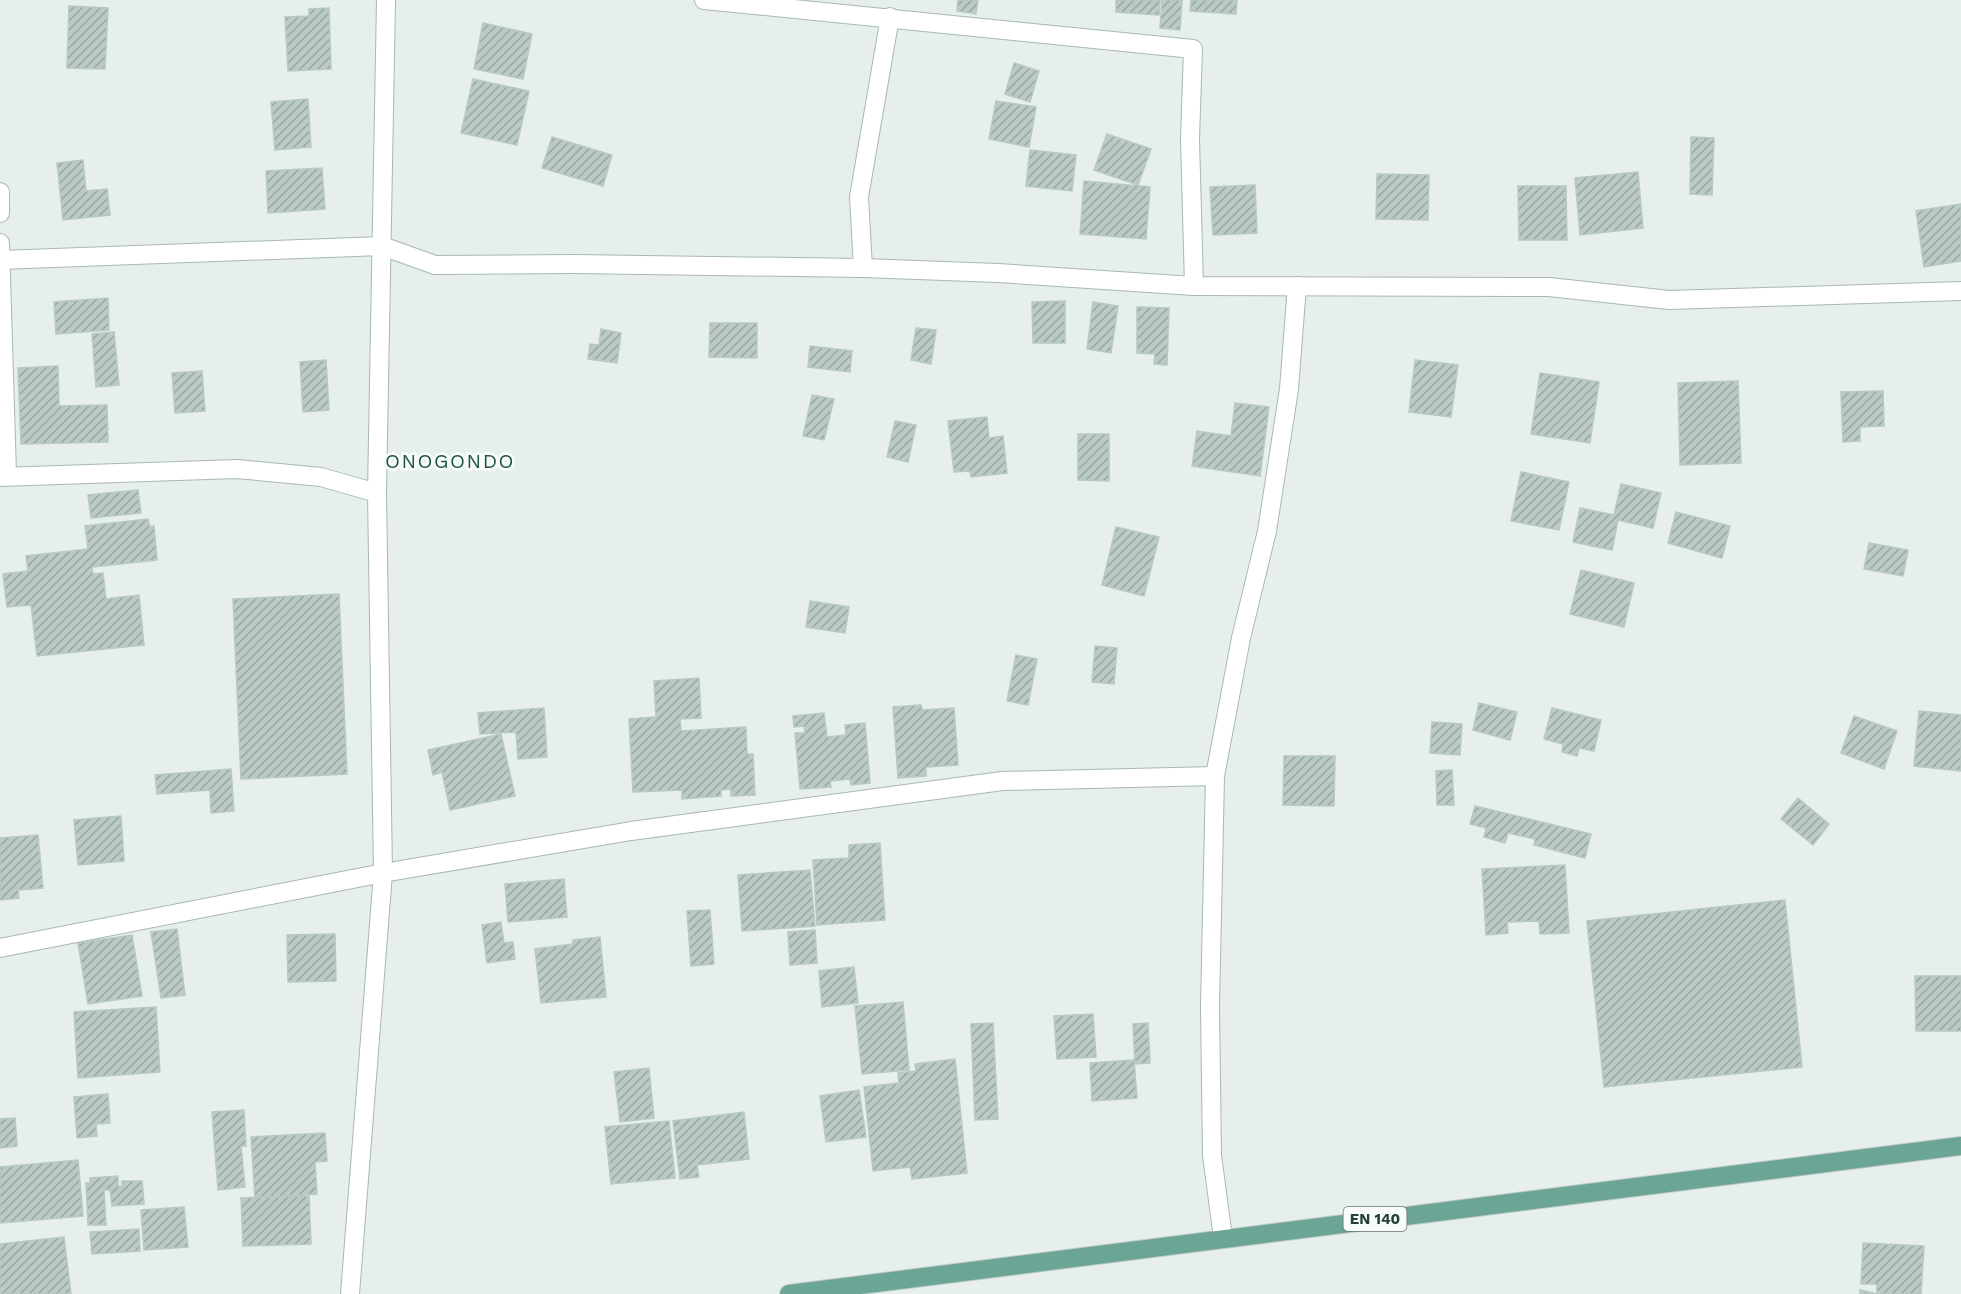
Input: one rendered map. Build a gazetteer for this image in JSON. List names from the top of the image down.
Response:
{
  "streets": {
    "main road": ["EN 140"]
  },
  "districts": ["ONOGONDO"]
}
